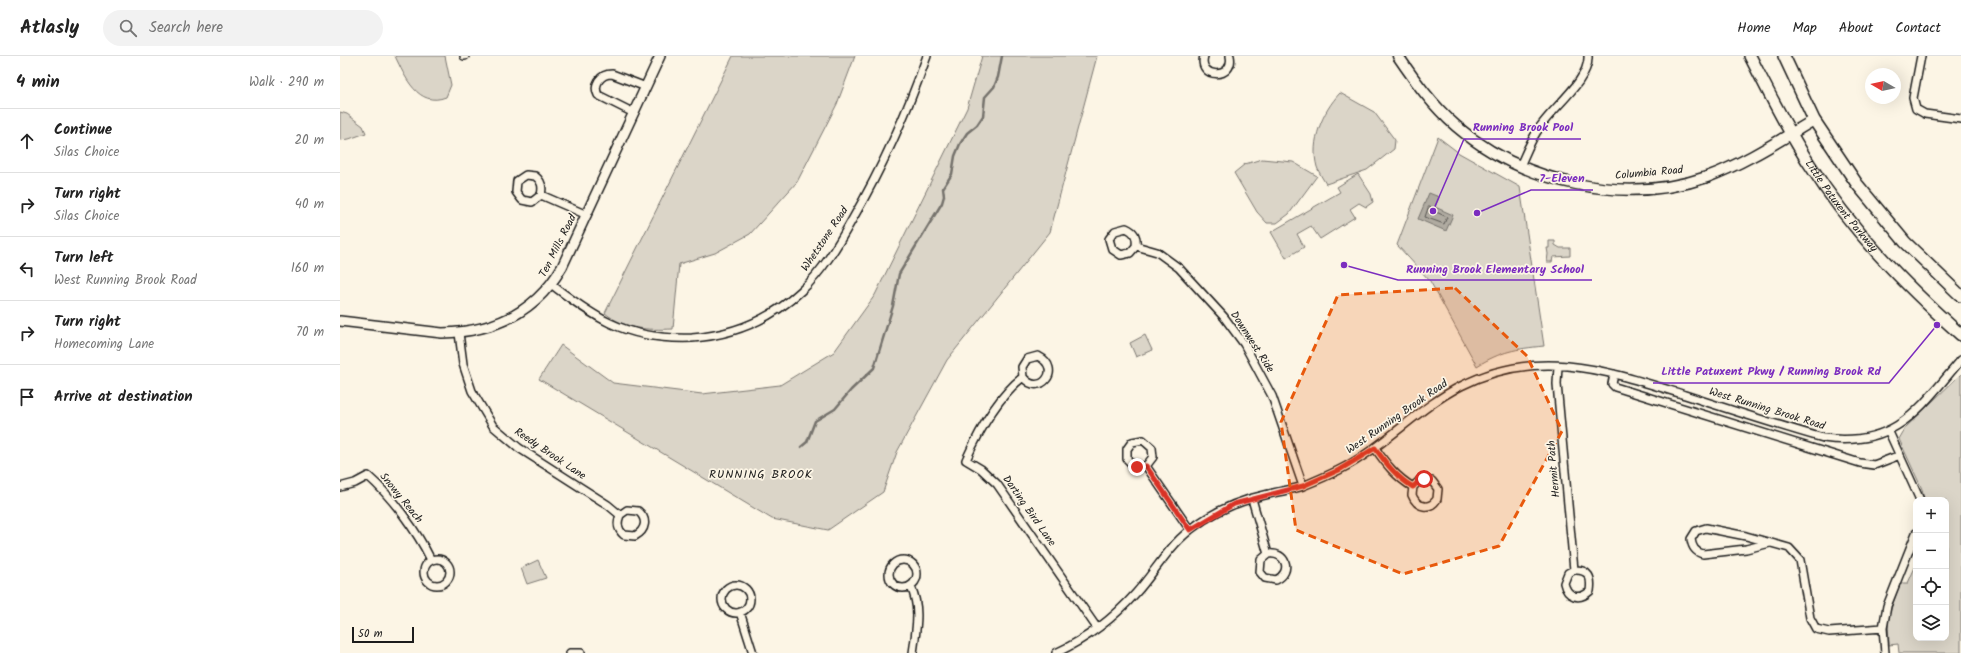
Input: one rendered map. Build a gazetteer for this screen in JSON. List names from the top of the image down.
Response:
{
  "streets": {
    "main road": ["Columbia Road", "Little Patuxent Parkway"],
    "street": [
      "Whetstone Road",
      "Ten Mills Road",
      "Downwest Ride",
      "West Running Brook Road",
      "Reedy Brook Lane",
      "Hermit Path",
      "Snowy Reach",
      "Darting Bird Lane"
    ]
  },
  "crossings": [
    ["Columbia Road", "Little Patuxent Parkway"],
    ["Whetstone Road", "Ten Mills Road"],
    ["Ten Mills Road", "Reedy Brook Lane"],
    ["Downwest Ride", "West Running Brook Road"],
    ["West Running Brook Road", "Hermit Path"],
    ["West Running Brook Road", "Darting Bird Lane"]
  ],
  "districts": ["RUNNING BROOK"],
  "places": [
    "Running Brook Pool",
    "7-Eleven",
    "Running Brook Elementary School",
    "Little Patuxent Pkwy / Running Brook Rd"
  ],
  "scale_bar": "50 m",
  "north": "left",
  "page": {
    "header": "Atlasly",
    "search": "Search here",
    "nav": [
      "Home",
      "Map",
      "About",
      "Contact"
    ],
    "heading": ["4 min", "Walk · 290 m"],
    "list": [
      ["Continue", "Silas Choice", "20 m"],
      ["Turn right", "Silas Choice", "40 m"],
      ["Turn left", "West Running Brook Road", "160 m"],
      ["Turn right", "Homecoming Lane", "70 m"],
      "Arrive at destination"
    ],
    "map_buttons": ["+", "−"],
    "scale": "50 m"
  }
}
